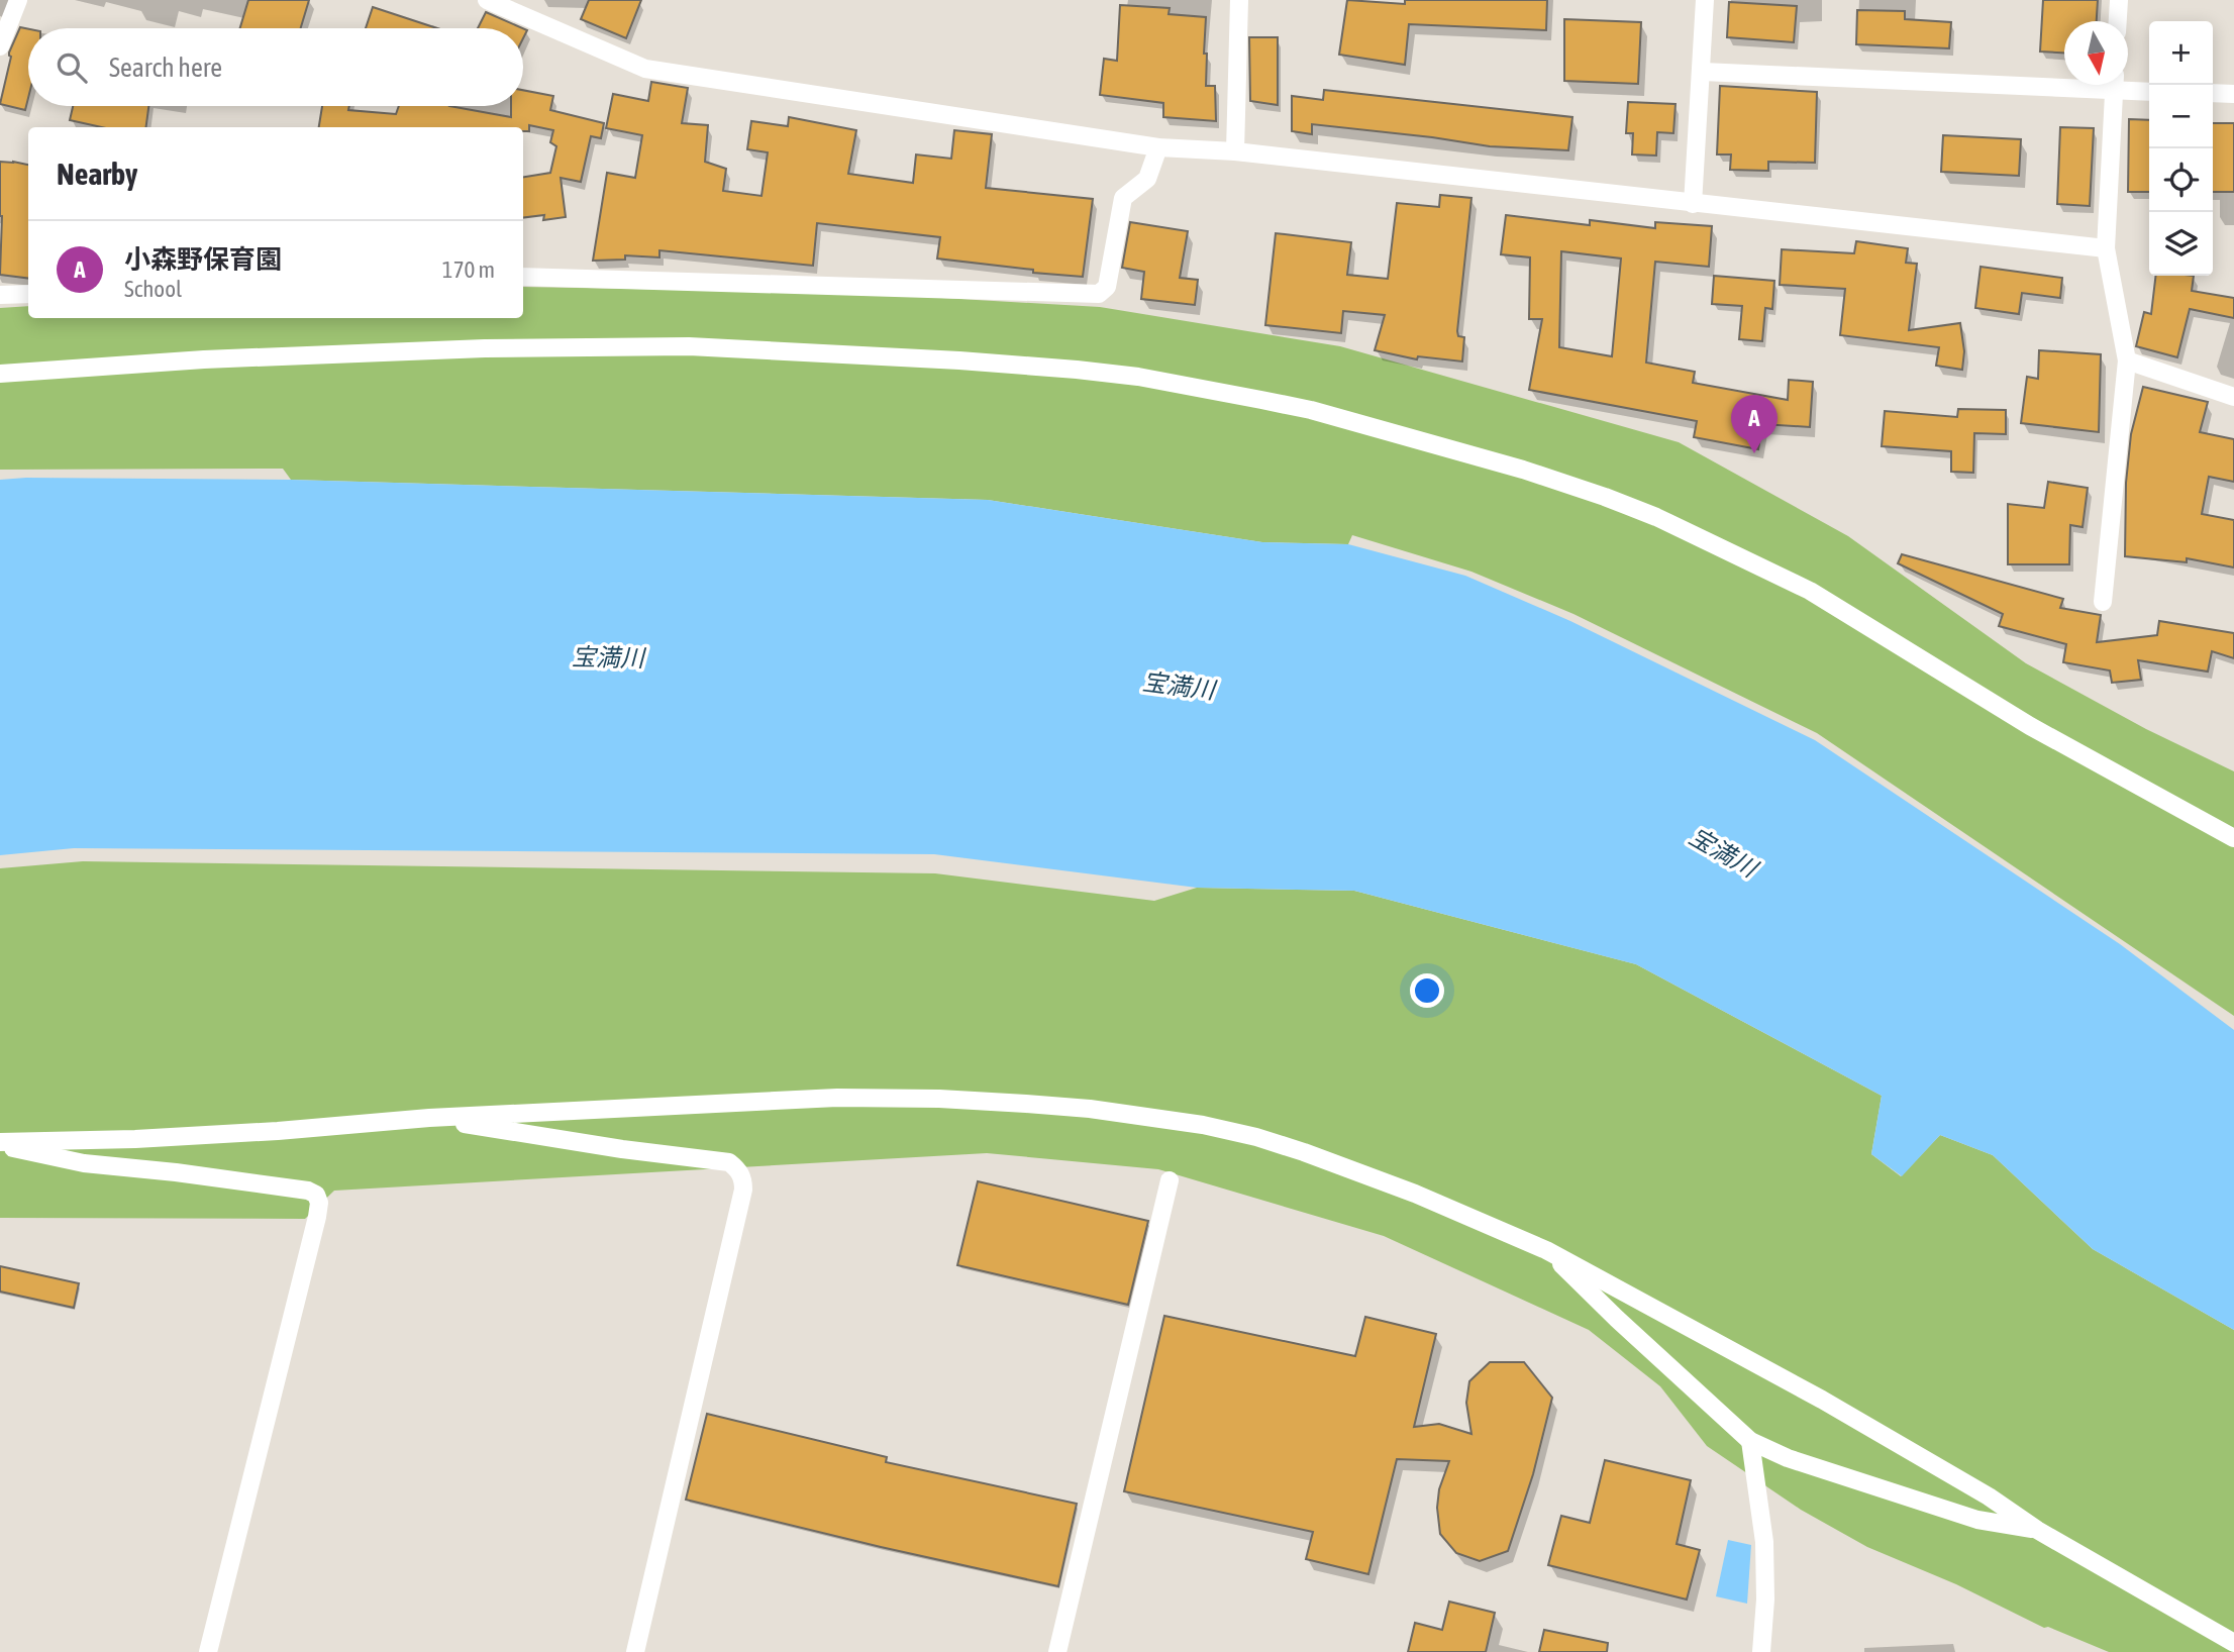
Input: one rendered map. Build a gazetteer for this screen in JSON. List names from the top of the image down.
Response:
{
  "water": ["宝満川"],
  "north": "bottom",
  "page": {
    "map_buttons": ["+", "−"],
    "search": "Search here",
    "heading": "Nearby",
    "list": [
      {
        "mark": "A",
        "name": "小森野保育園",
        "note": "School",
        "value": "170 m"
      }
    ],
    "pins": "A"
  }
}
